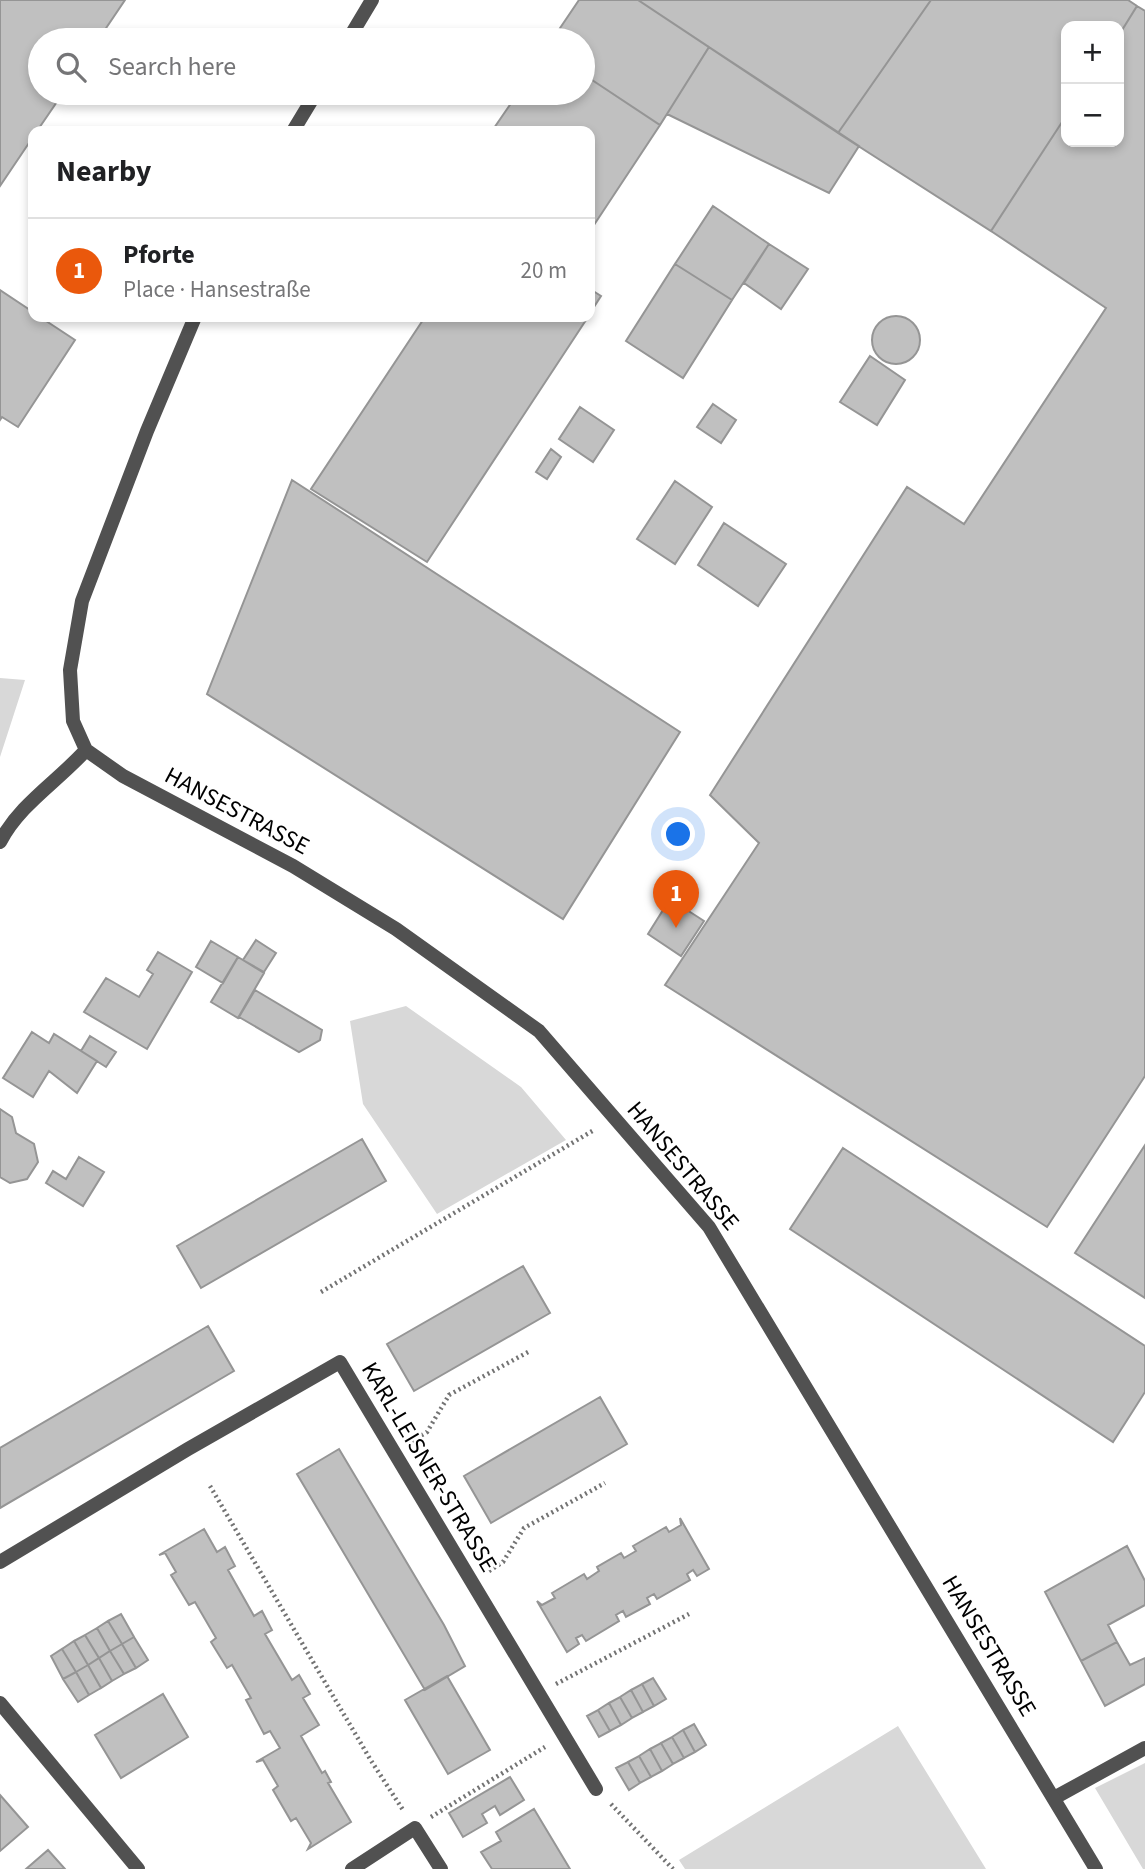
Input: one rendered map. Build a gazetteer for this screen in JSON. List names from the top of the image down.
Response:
{
  "streets": {
    "street": ["HANSESTRASSE", "KARL-LEISNER-STRASSE"]
  },
  "page": {
    "map_buttons": ["+", "−"],
    "search": "Search here",
    "heading": "Nearby",
    "list": [
      {
        "mark": "1",
        "name": "Pforte",
        "note": "Place · Hansestraße",
        "value": "20 m"
      }
    ],
    "pins": "1"
  }
}
